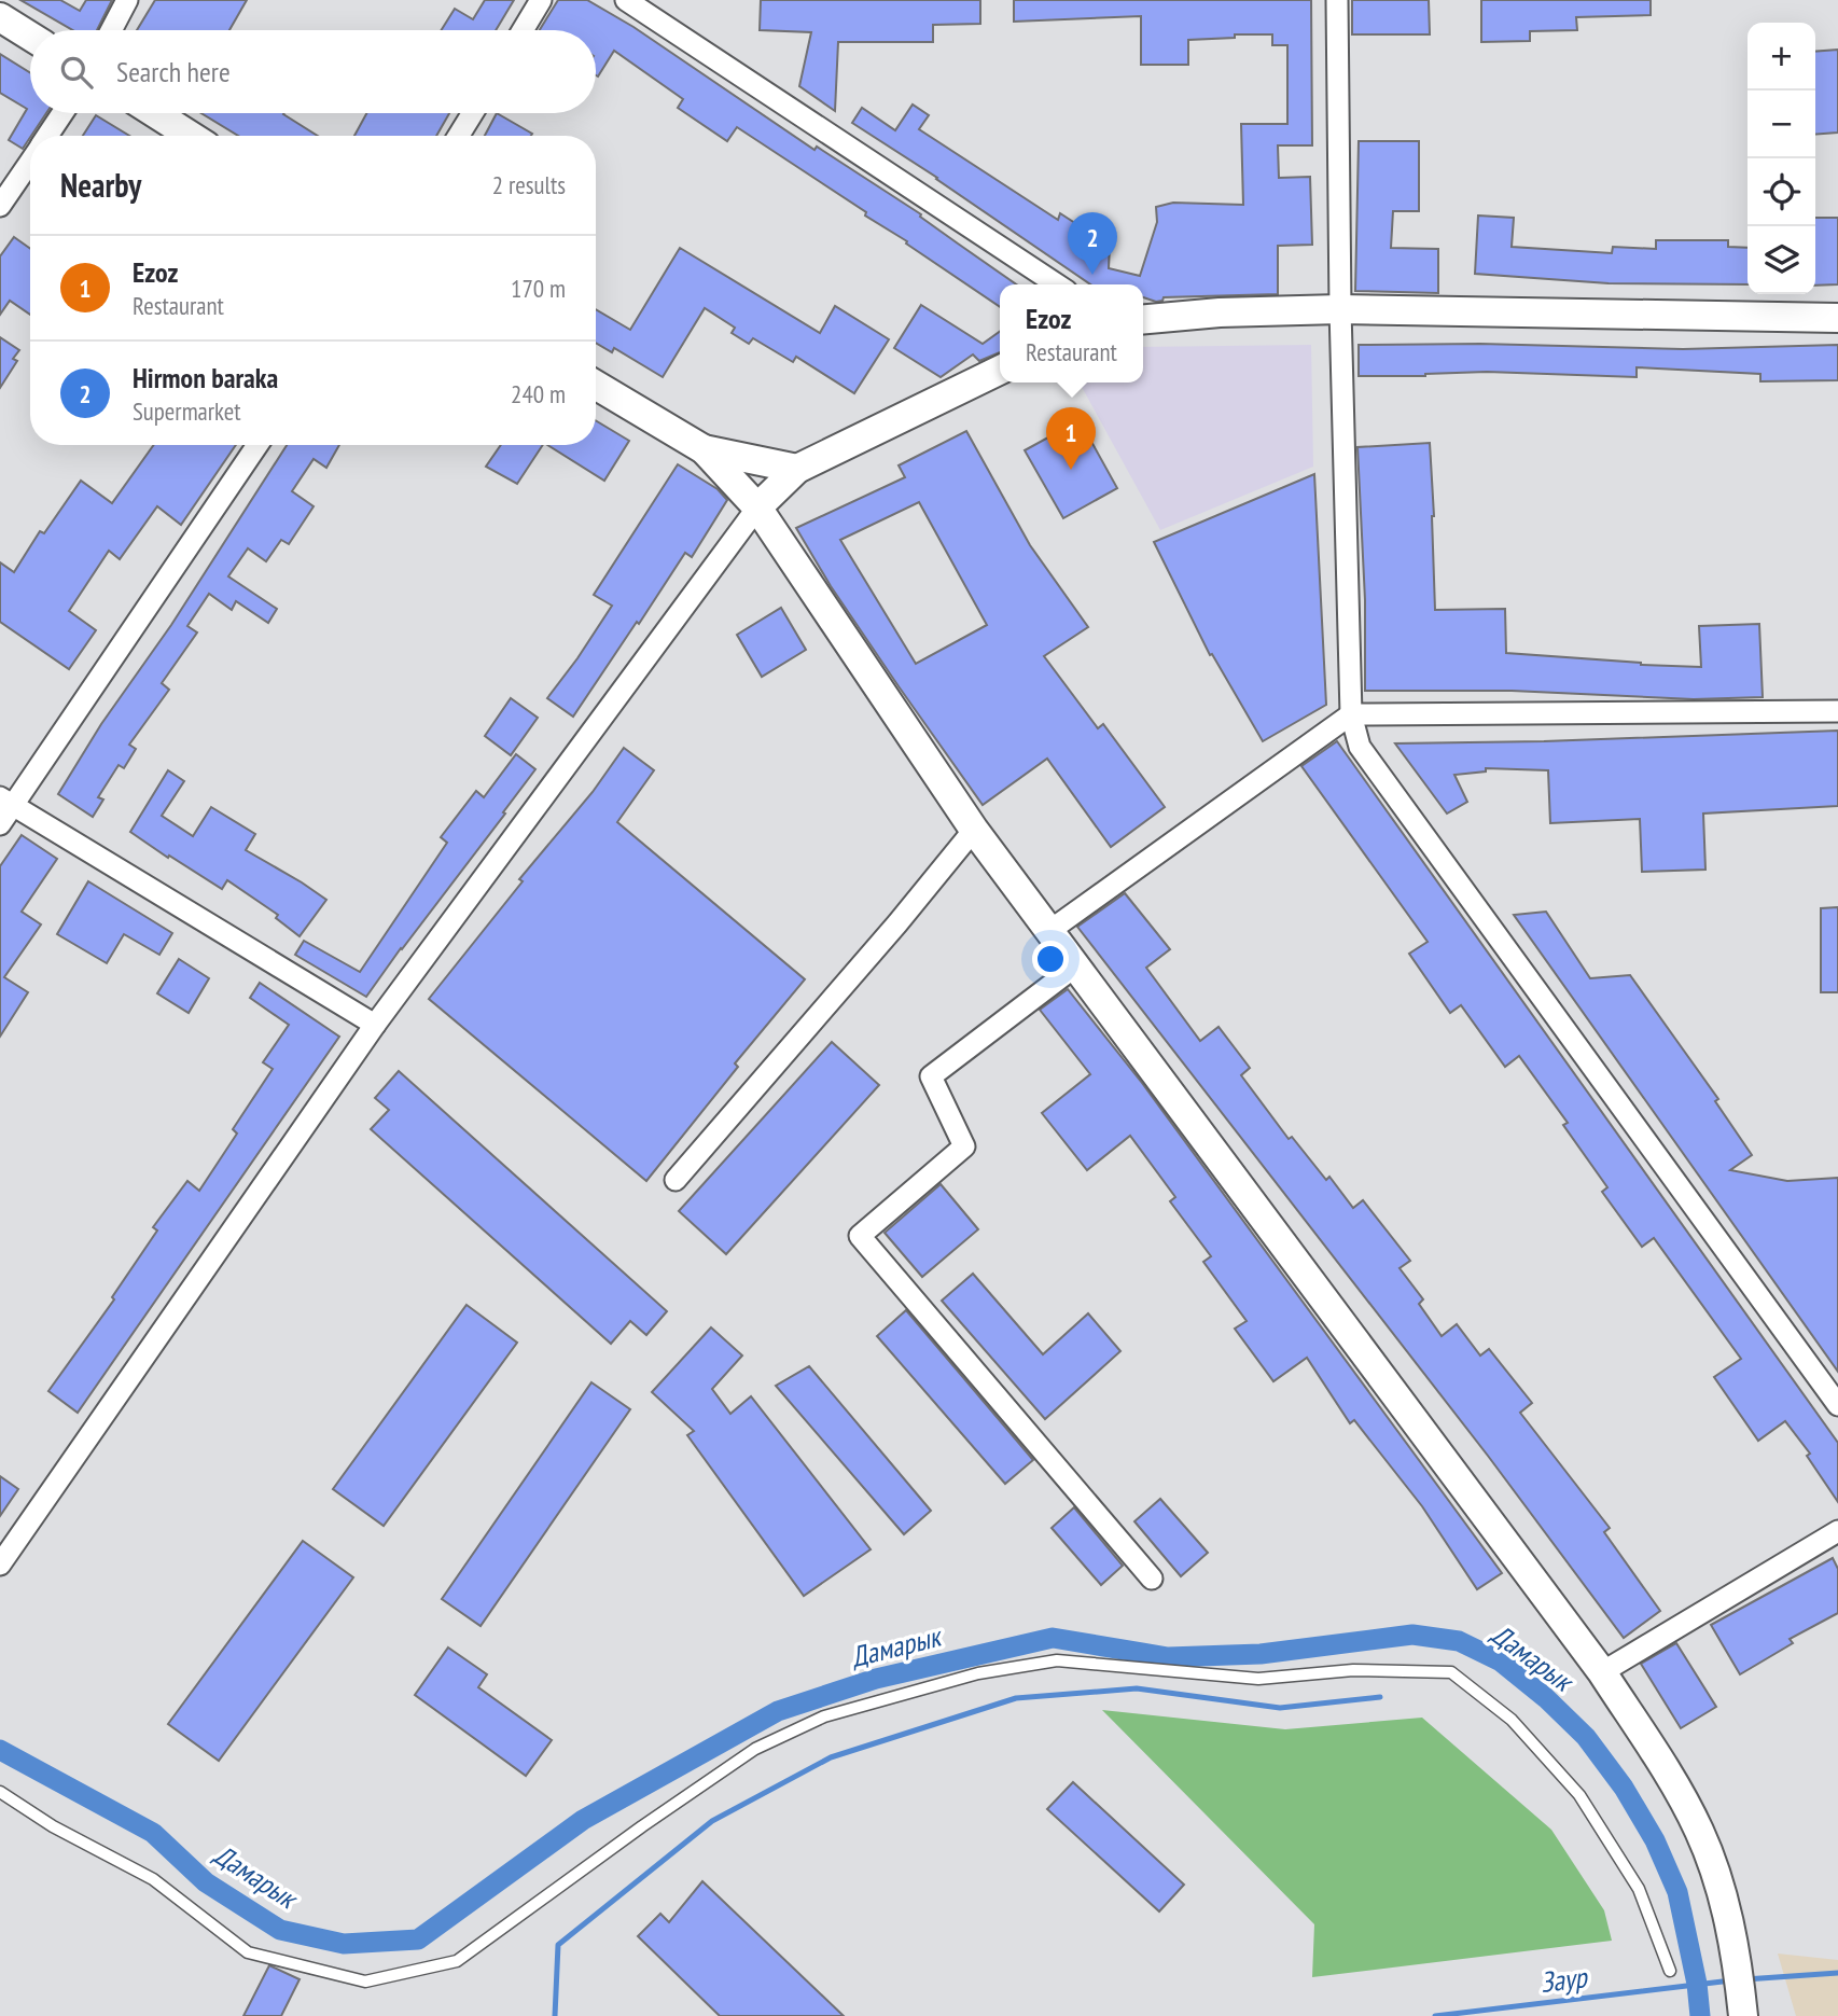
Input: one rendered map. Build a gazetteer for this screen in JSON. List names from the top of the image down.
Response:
{
  "water": ["Дамарык", "Заур"],
  "page": {
    "map_buttons": ["+", "−"],
    "search": "Search here",
    "heading": ["Nearby", "2 results"],
    "pins": ["2", "1"],
    "list": [
      {
        "mark": "1",
        "name": "Ezoz",
        "note": "Restaurant",
        "value": "170 m"
      },
      {
        "mark": "2",
        "name": "Hirmon baraka",
        "note": "Supermarket",
        "value": "240 m"
      }
    ],
    "popup": ["Ezoz", "Restaurant"]
  }
}
